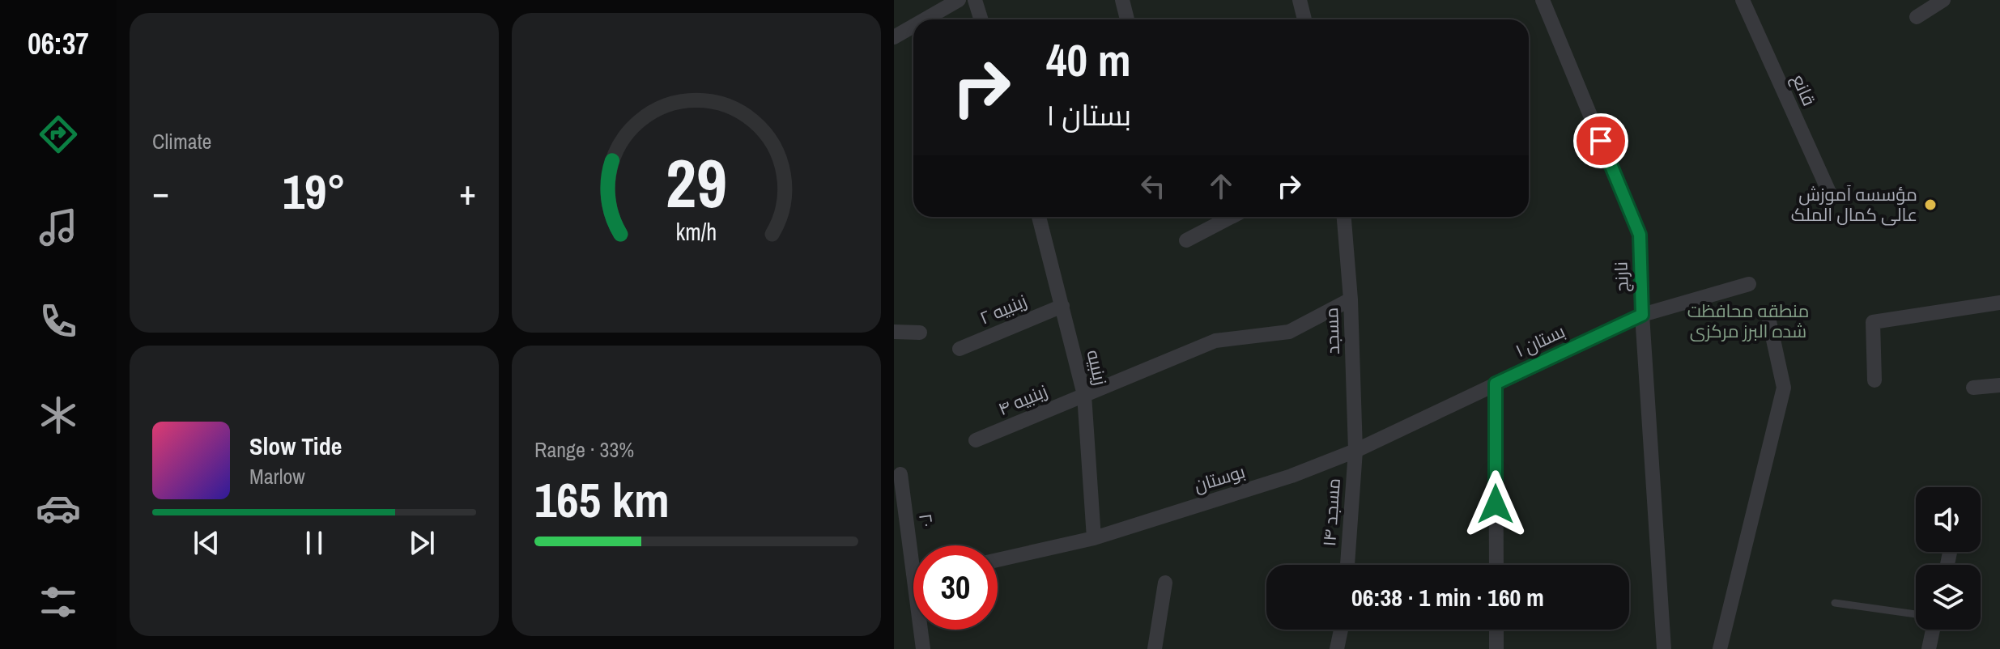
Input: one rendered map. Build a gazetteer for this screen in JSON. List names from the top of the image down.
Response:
{
  "streets": {
    "street": [
      "قانع",
      "نارنج",
      "زینبیه ۲",
      "مسجد",
      "بستان ۱",
      "زینبیه",
      "زینبیه ۴",
      "بوستان",
      "مسجد ۱۴",
      "۲۰"
    ]
  },
  "crossings": [
    ["نارنج", "بستان ۱"],
    ["زینبیه ۲", "زینبیه"],
    ["مسجد", "بستان ۱"],
    ["مسجد", "زینبیه ۴"],
    ["مسجد", "بوستان"],
    ["مسجد", "مسجد ۱۴"],
    ["بستان ۱", "بوستان"],
    ["بستان ۱", "مسجد ۱۴"],
    ["زینبیه", "زینبیه ۴"],
    ["زینبیه", "بوستان"],
    ["بوستان", "مسجد ۱۴"]
  ],
  "parks": ["منطقه محافظت شده البرز مرکزی"],
  "places": ["مؤسسه آموزش عالی کمال الملک"],
  "page": {
    "tabs": "06:37",
    "tile": [
      "Climate",
      ["Range · 33%", "165 km"]
    ],
    "turn": ["40 m", "بستان ۱"],
    "heat": ["−", "19°", "+"],
    "song": ["Slow Tide", "Marlow"],
    "limit": "30",
    "trip": "06:38 · 1 min · 160 m",
    "gauge": ["29", "km/h"]
  }
}
